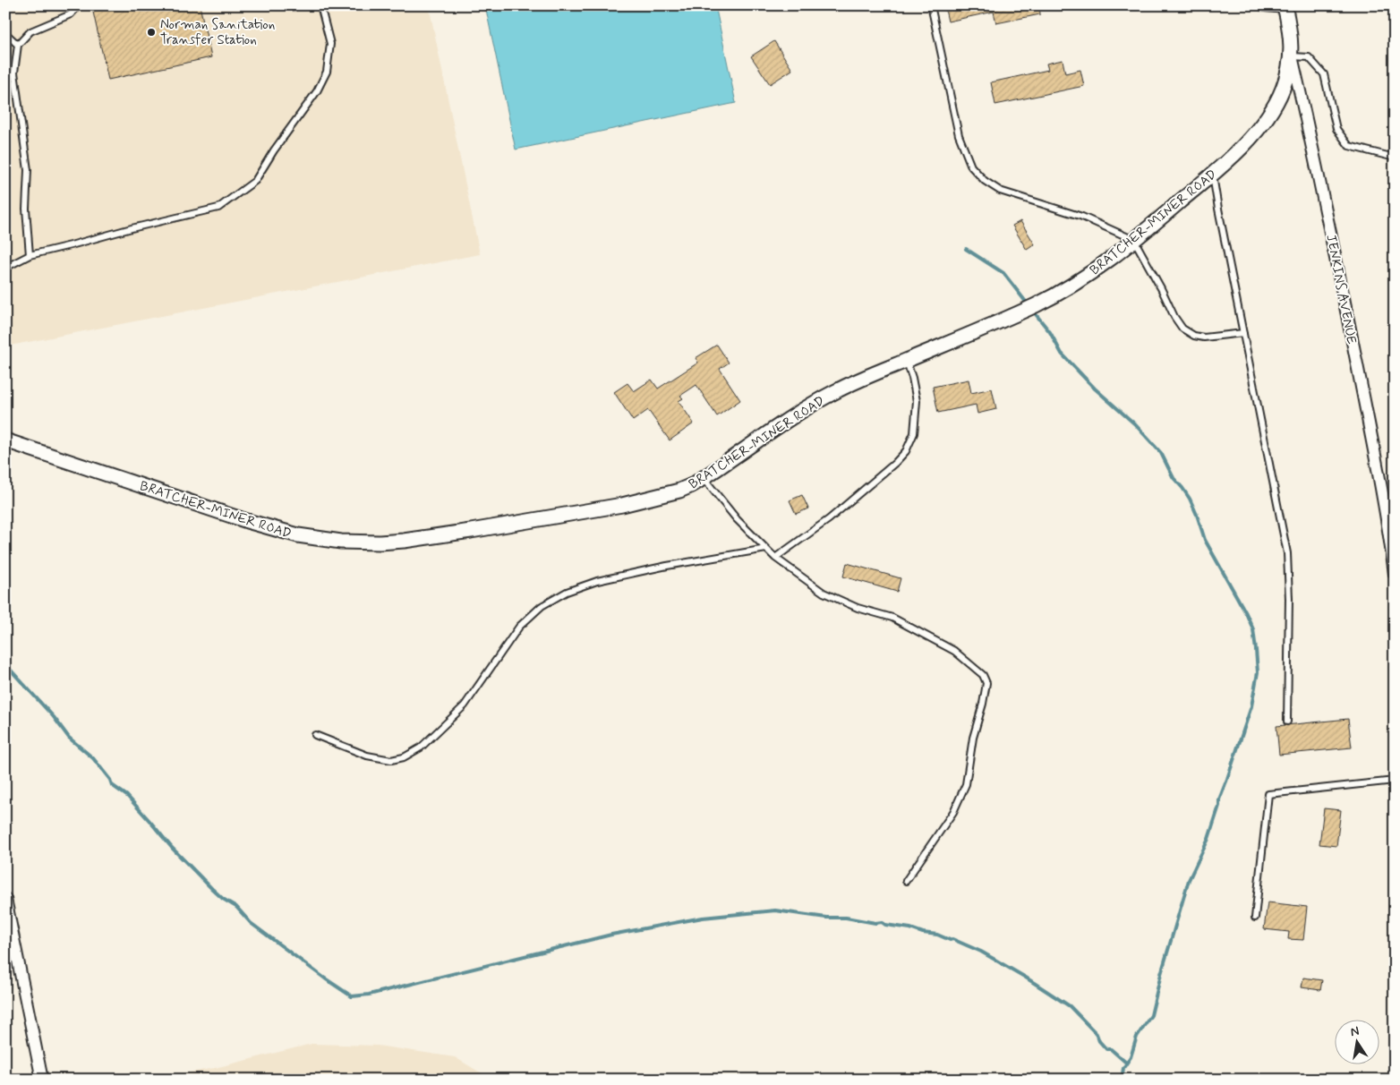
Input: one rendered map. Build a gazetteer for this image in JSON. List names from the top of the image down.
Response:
{
  "streets": {
    "street": ["BRATCHER-MINER ROAD", "JENKINS AVENUE"]
  },
  "crossings": [
    ["BRATCHER-MINER ROAD", "JENKINS AVENUE"]
  ],
  "places": ["Norman Sanitation Transfer Station"],
  "north": "top"
}
